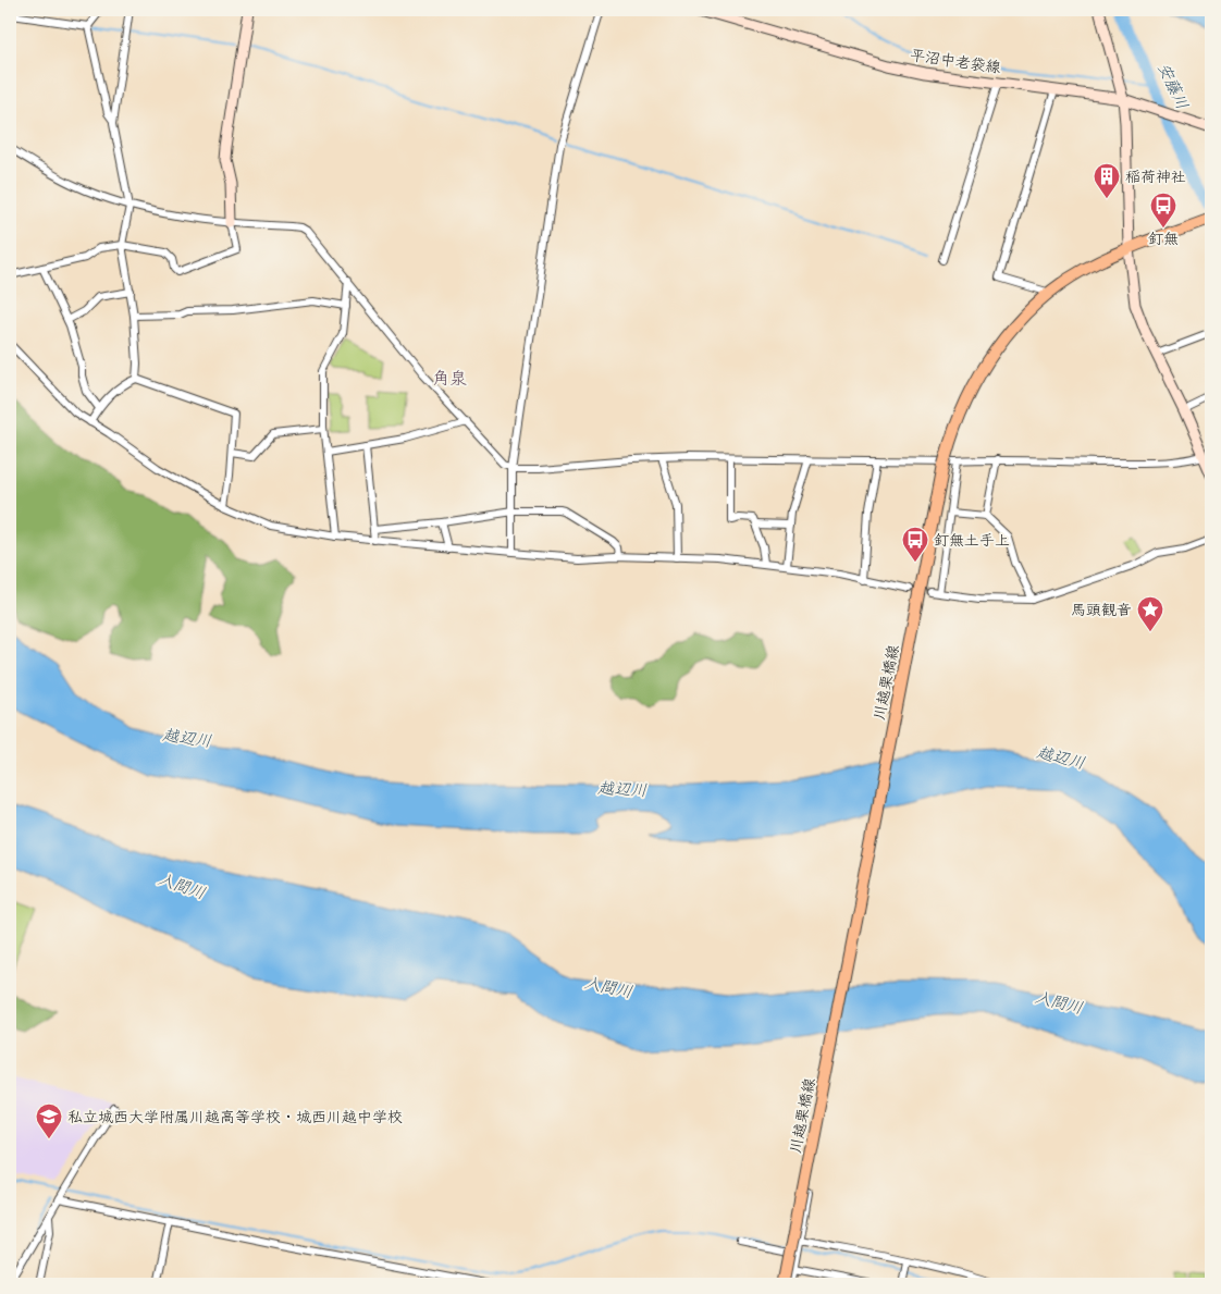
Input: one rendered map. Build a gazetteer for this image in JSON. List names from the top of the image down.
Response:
{
  "streets": {
    "main road": ["川越栗橋線"],
    "street": ["平沼中老袋線"]
  },
  "districts": ["角泉"],
  "water": ["安藤川", "越辺川", "入間川"],
  "places": {
    "building": ["稲荷神社"],
    "bus stop": ["釘無", "釘無土手上"],
    "place": ["馬頭観音"],
    "school or university": ["私立城西大学附属川越高等学校・城西川越中学校"]
  }
}
